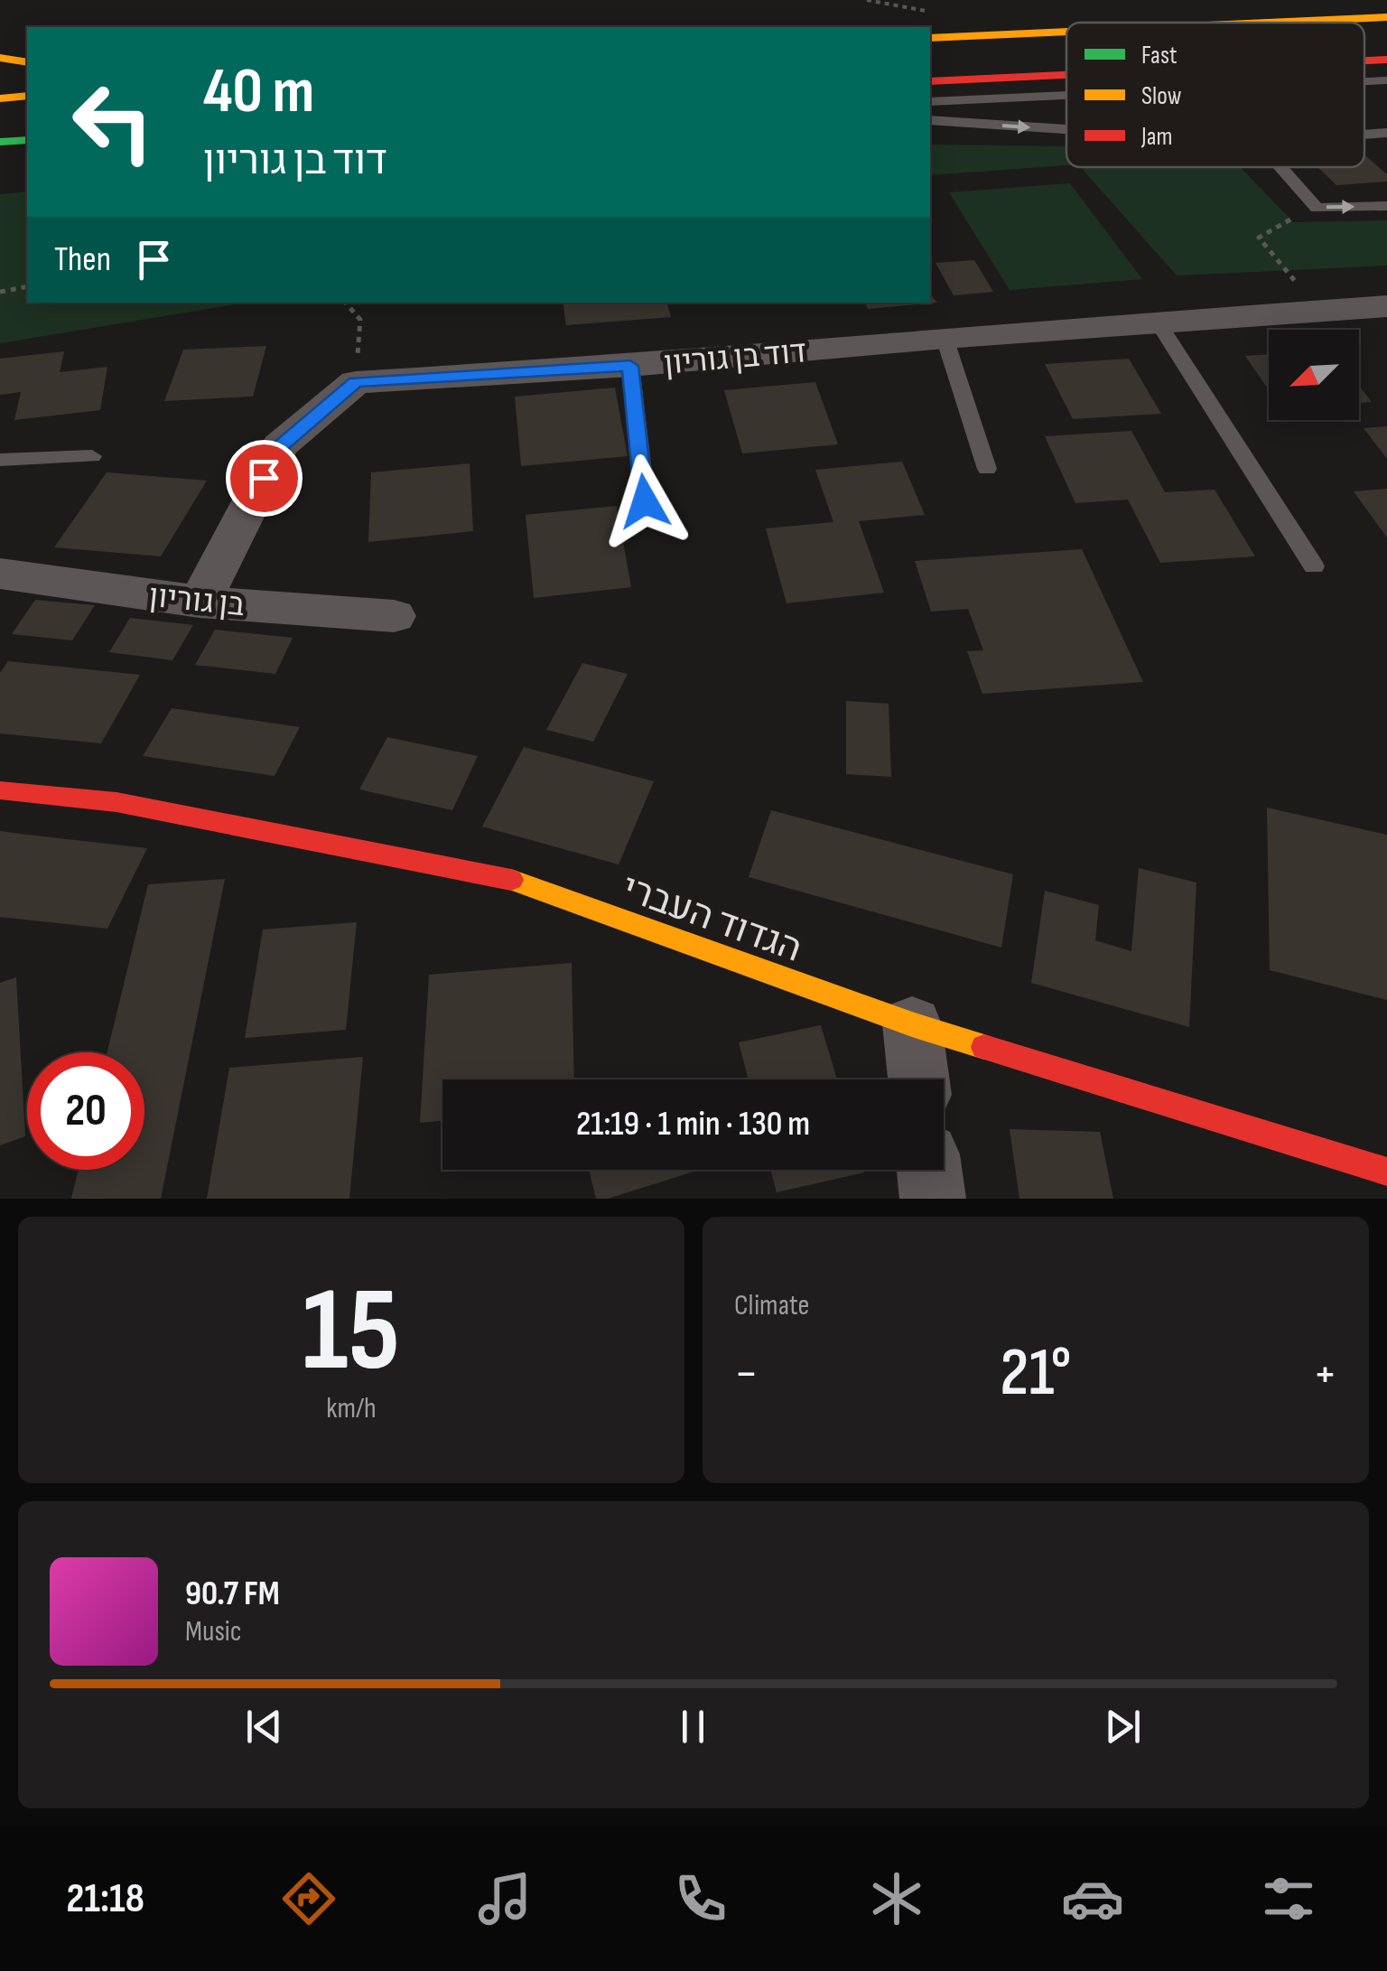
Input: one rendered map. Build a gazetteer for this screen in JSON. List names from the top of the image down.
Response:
{
  "streets": {
    "main road": ["הגדוד העברי"],
    "street": ["דוד בן גוריון", "בן גוריון"]
  },
  "legend": ["Fast", "Slow", "Jam"],
  "north": "bottom left",
  "page": {
    "turn": ["40 m", "דוד בן גוריון"],
    "then": "Then",
    "limit": "20",
    "trip": "21:19 · 1 min · 130 m",
    "tile": [
      ["15", "km/h"],
      "Climate"
    ],
    "heat": ["−", "21°", "+"],
    "song": ["90.7 FM", "Music"],
    "tabs": "21:18"
  }
}
